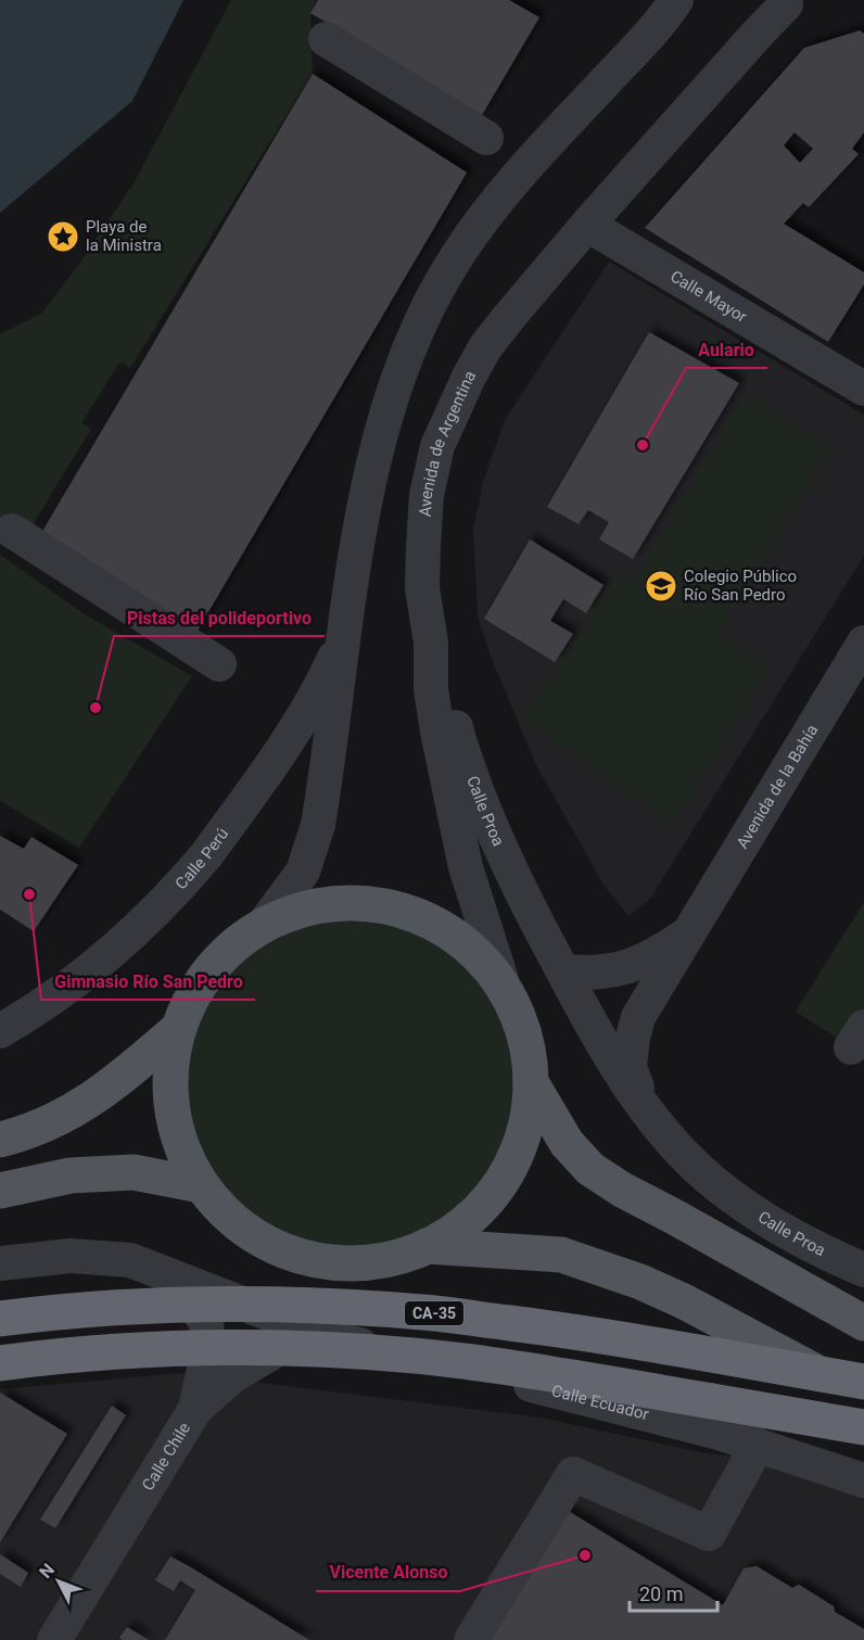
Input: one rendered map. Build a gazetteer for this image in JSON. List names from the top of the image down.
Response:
{
  "streets": {
    "highway": ["CA-35"],
    "street": [
      "Calle Mayor",
      "Avenida de Argentina",
      "Avenida de la Bahía",
      "Calle Proa",
      "Calle Perú",
      "Calle Ecuador",
      "Calle Chile"
    ]
  },
  "crossings": [
    ["Calle Mayor", "Avenida de Argentina"],
    ["Avenida de Argentina", "Calle Proa"],
    ["Avenida de la Bahía", "Calle Proa"],
    ["Calle Ecuador", "Calle Chile"]
  ],
  "places": {
    "place": ["Playa de la Ministra"],
    "other": [
      "Aulario",
      "Pistas del polideportivo",
      "Gimnasio Río San Pedro",
      "Vicente Alonso"
    ],
    "school or university": ["Colegio Público Río San Pedro"]
  },
  "scale_bar": "20 m",
  "north": "top left"
}
